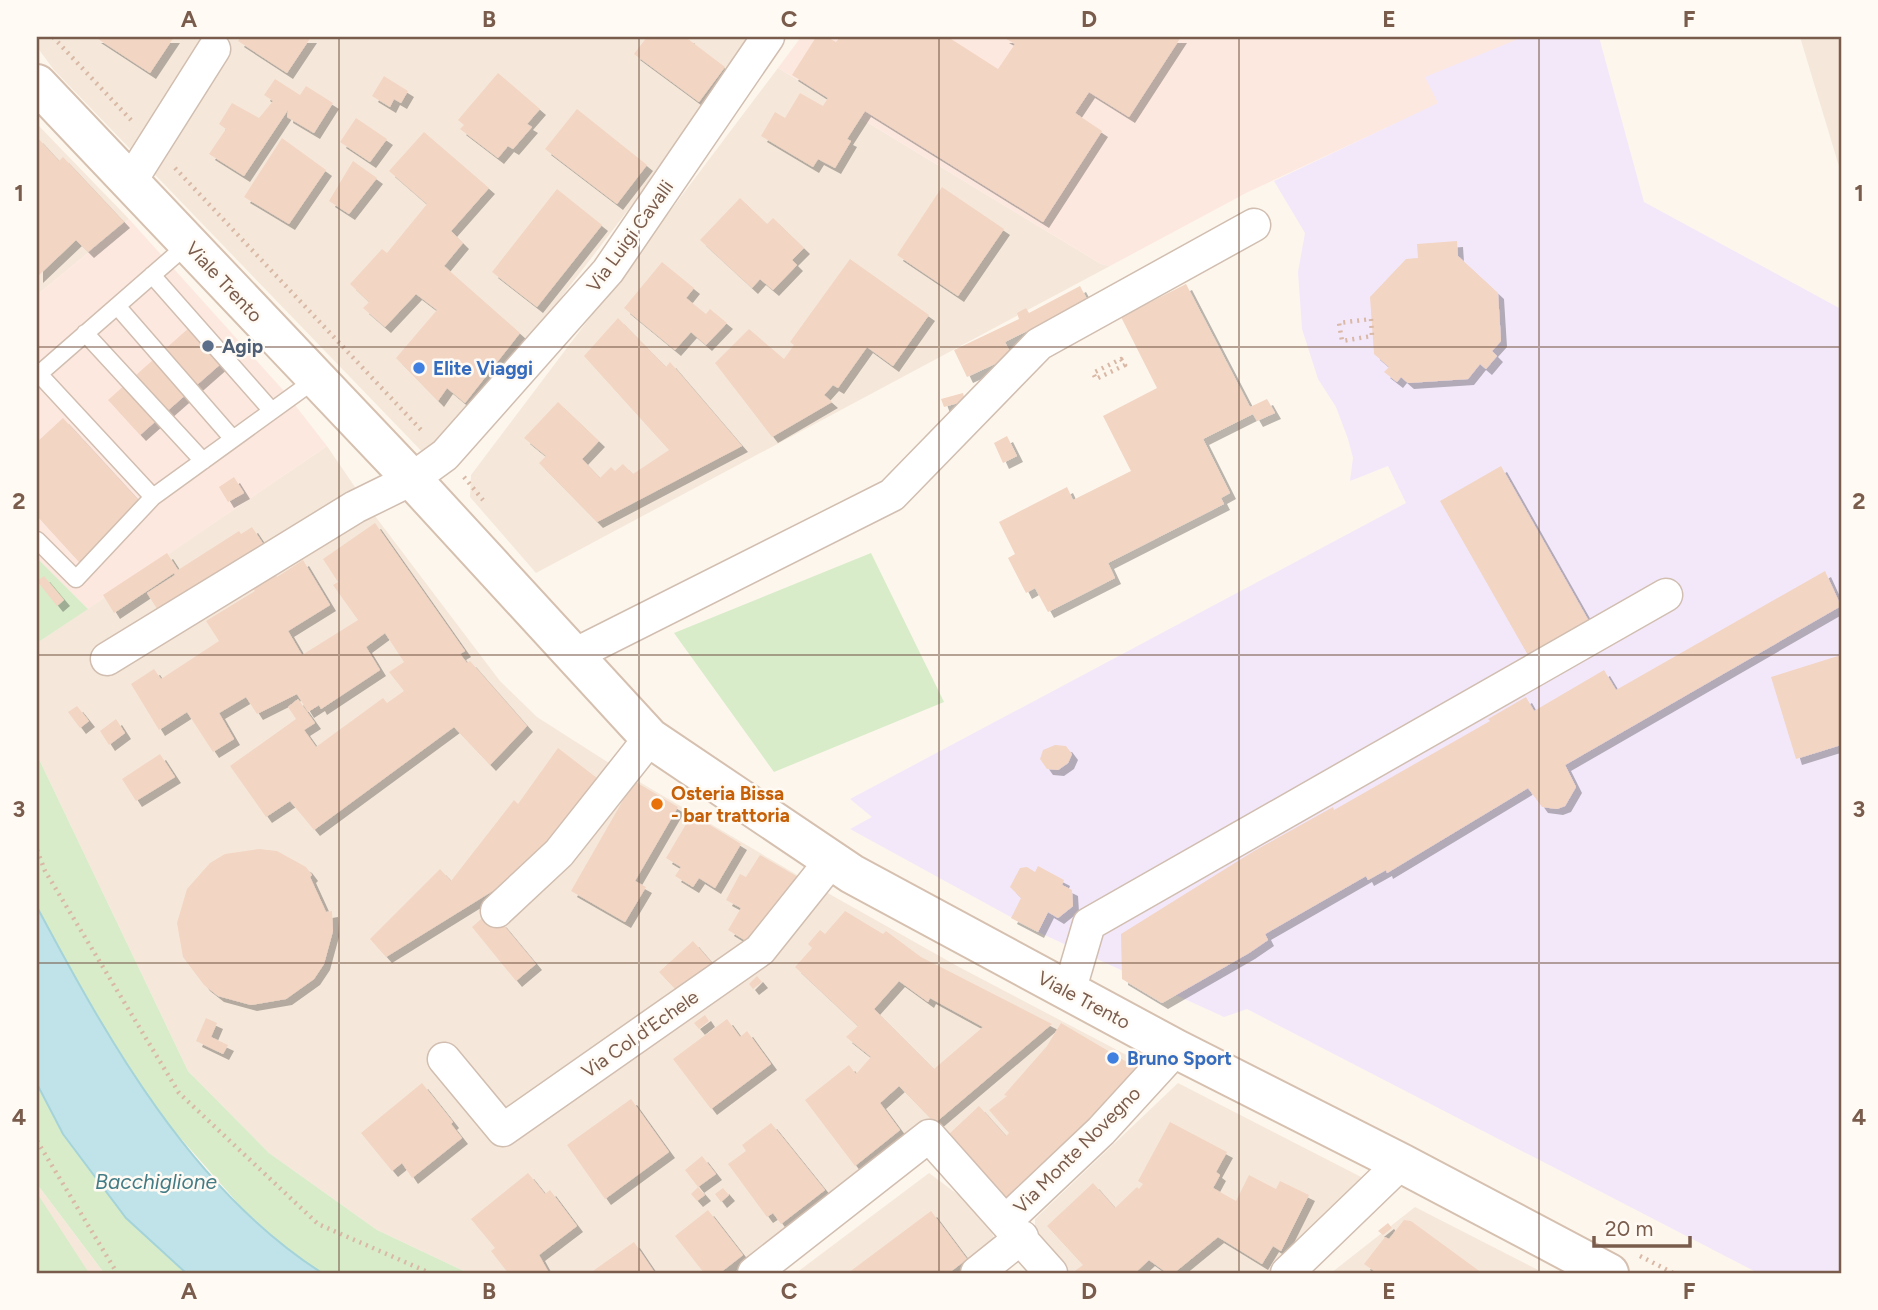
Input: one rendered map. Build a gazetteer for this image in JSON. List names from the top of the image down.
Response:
{
  "streets": {
    "main road": ["Viale Trento"],
    "street": ["Via Luigi Cavalli", "Via Col d'Echele", "Via Monte Novegno"]
  },
  "crossings": [
    ["Via Luigi Cavalli", "Viale Trento"],
    ["Viale Trento", "Via Col d'Echele"],
    ["Viale Trento", "Via Monte Novegno"]
  ],
  "water": ["Bacchiglione"],
  "places": [
    "Agip",
    "Elite Viaggi",
    "Osteria Bissa - bar trattoria",
    "Bruno Sport"
  ],
  "scale_bar": "20 m",
  "grid": {
    "columns": [
      "A",
      "B",
      "C",
      "D",
      "E",
      "F"
    ],
    "rows": [
      "1",
      "2",
      "3",
      "4"
    ]
  }
}
